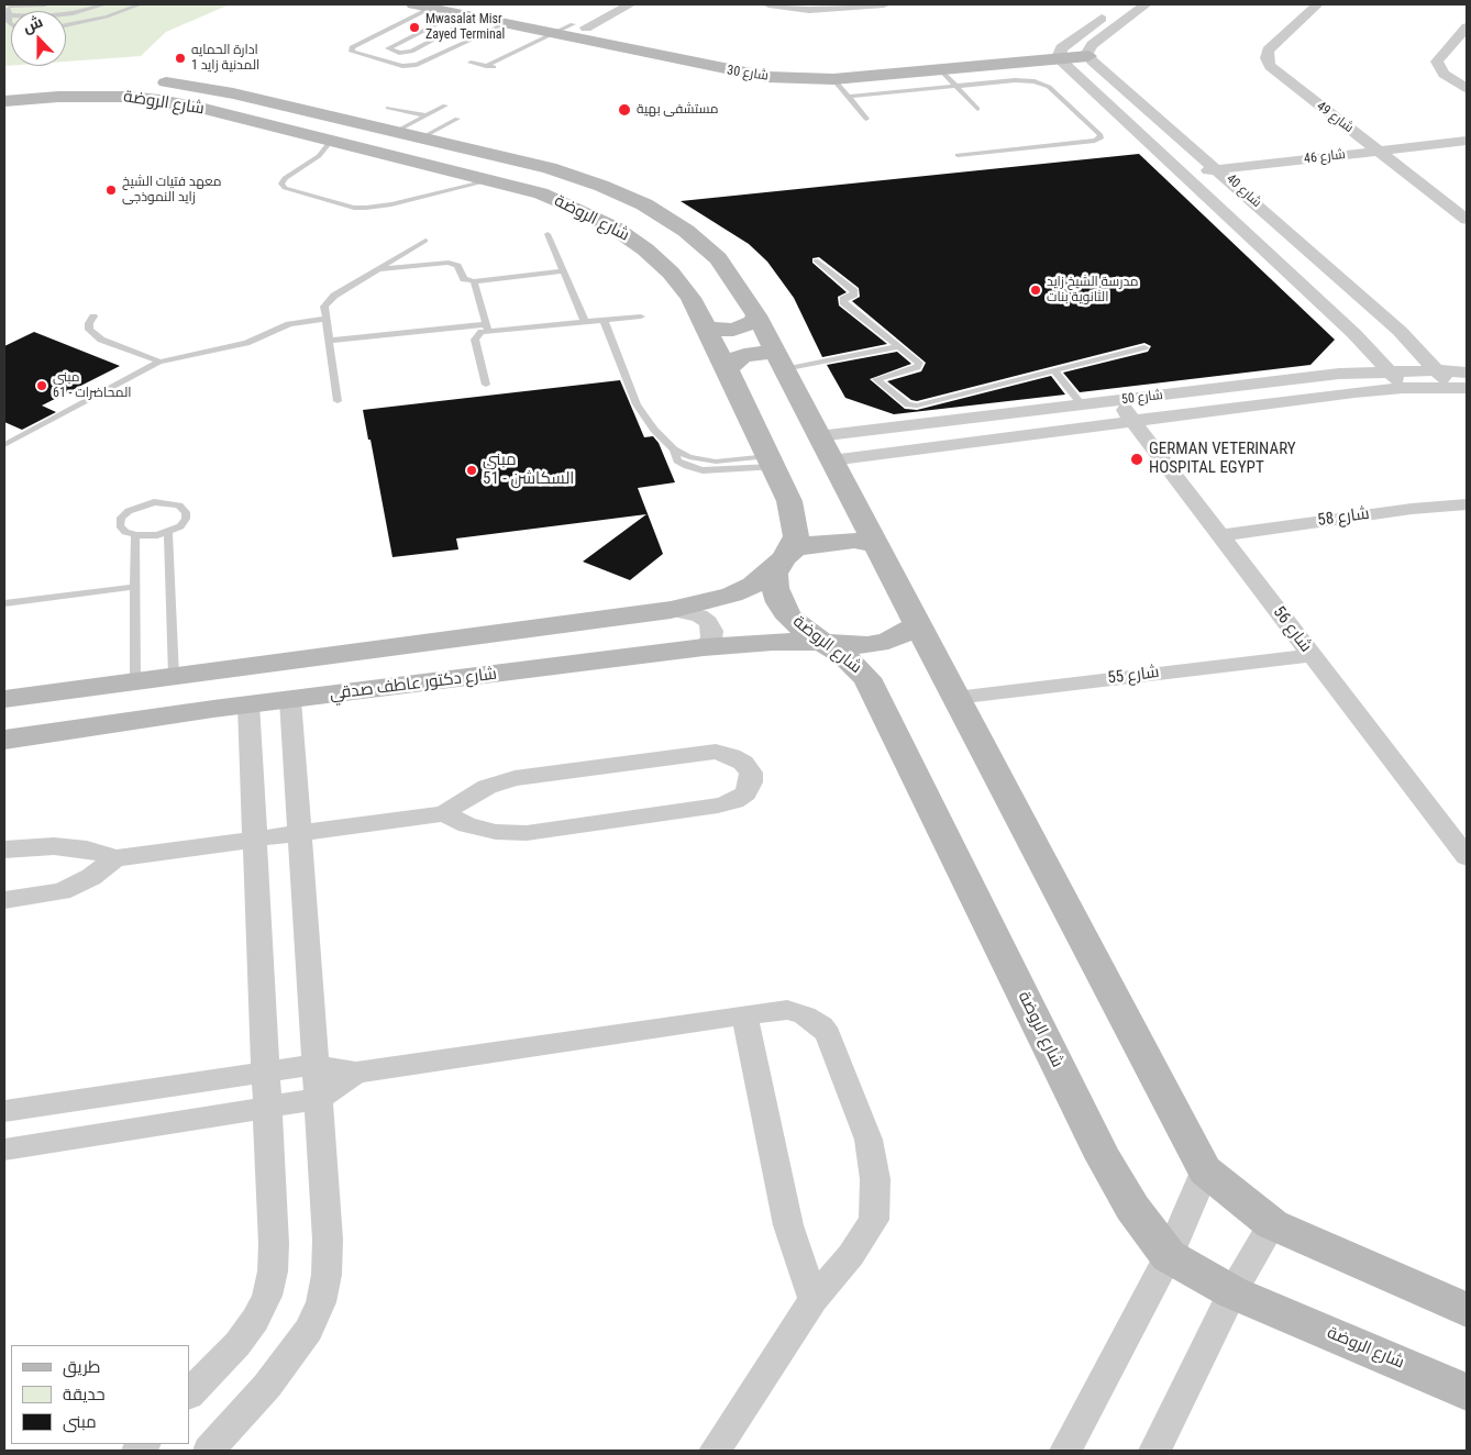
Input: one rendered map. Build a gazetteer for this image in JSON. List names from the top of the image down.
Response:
{
  "streets": {
    "street": [
      "شارع 30",
      "شارع الروضة",
      "شارع 49",
      "شارع 46",
      "شارع 40",
      "شارع 50",
      "شارع 58",
      "شارع 56",
      "شارع 55",
      "شارع دكتور عاطف صدقي"
    ]
  },
  "crossings": [
    ["شارع 30", "شارع 40"],
    ["شارع الروضة", "شارع 50"],
    ["شارع الروضة", "شارع 55"],
    ["شارع الروضة", "شارع دكتور عاطف صدقي"],
    ["شارع 49", "شارع 46"],
    ["شارع 46", "شارع 40"],
    ["شارع 40", "شارع 50"],
    ["شارع 50", "شارع 56"],
    ["شارع 58", "شارع 56"],
    ["شارع 56", "شارع 55"]
  ],
  "places": [
    "Mwasalat Misr Zayed Terminal",
    "ادارة الحمايه المدنية زايد 1",
    "مستشفى بهية",
    "معهد فتيات الشيخ زايد النموذجى",
    "مدرسة الشيخ زايد الثانوية بنات",
    "مبنى المحاضرات - 61",
    "GERMAN VETERINARY HOSPITAL EGYPT",
    "مبنى السكاشن - 51"
  ],
  "legend": ["طريق", "حديقة", "مبنى"],
  "north": "top"
}
